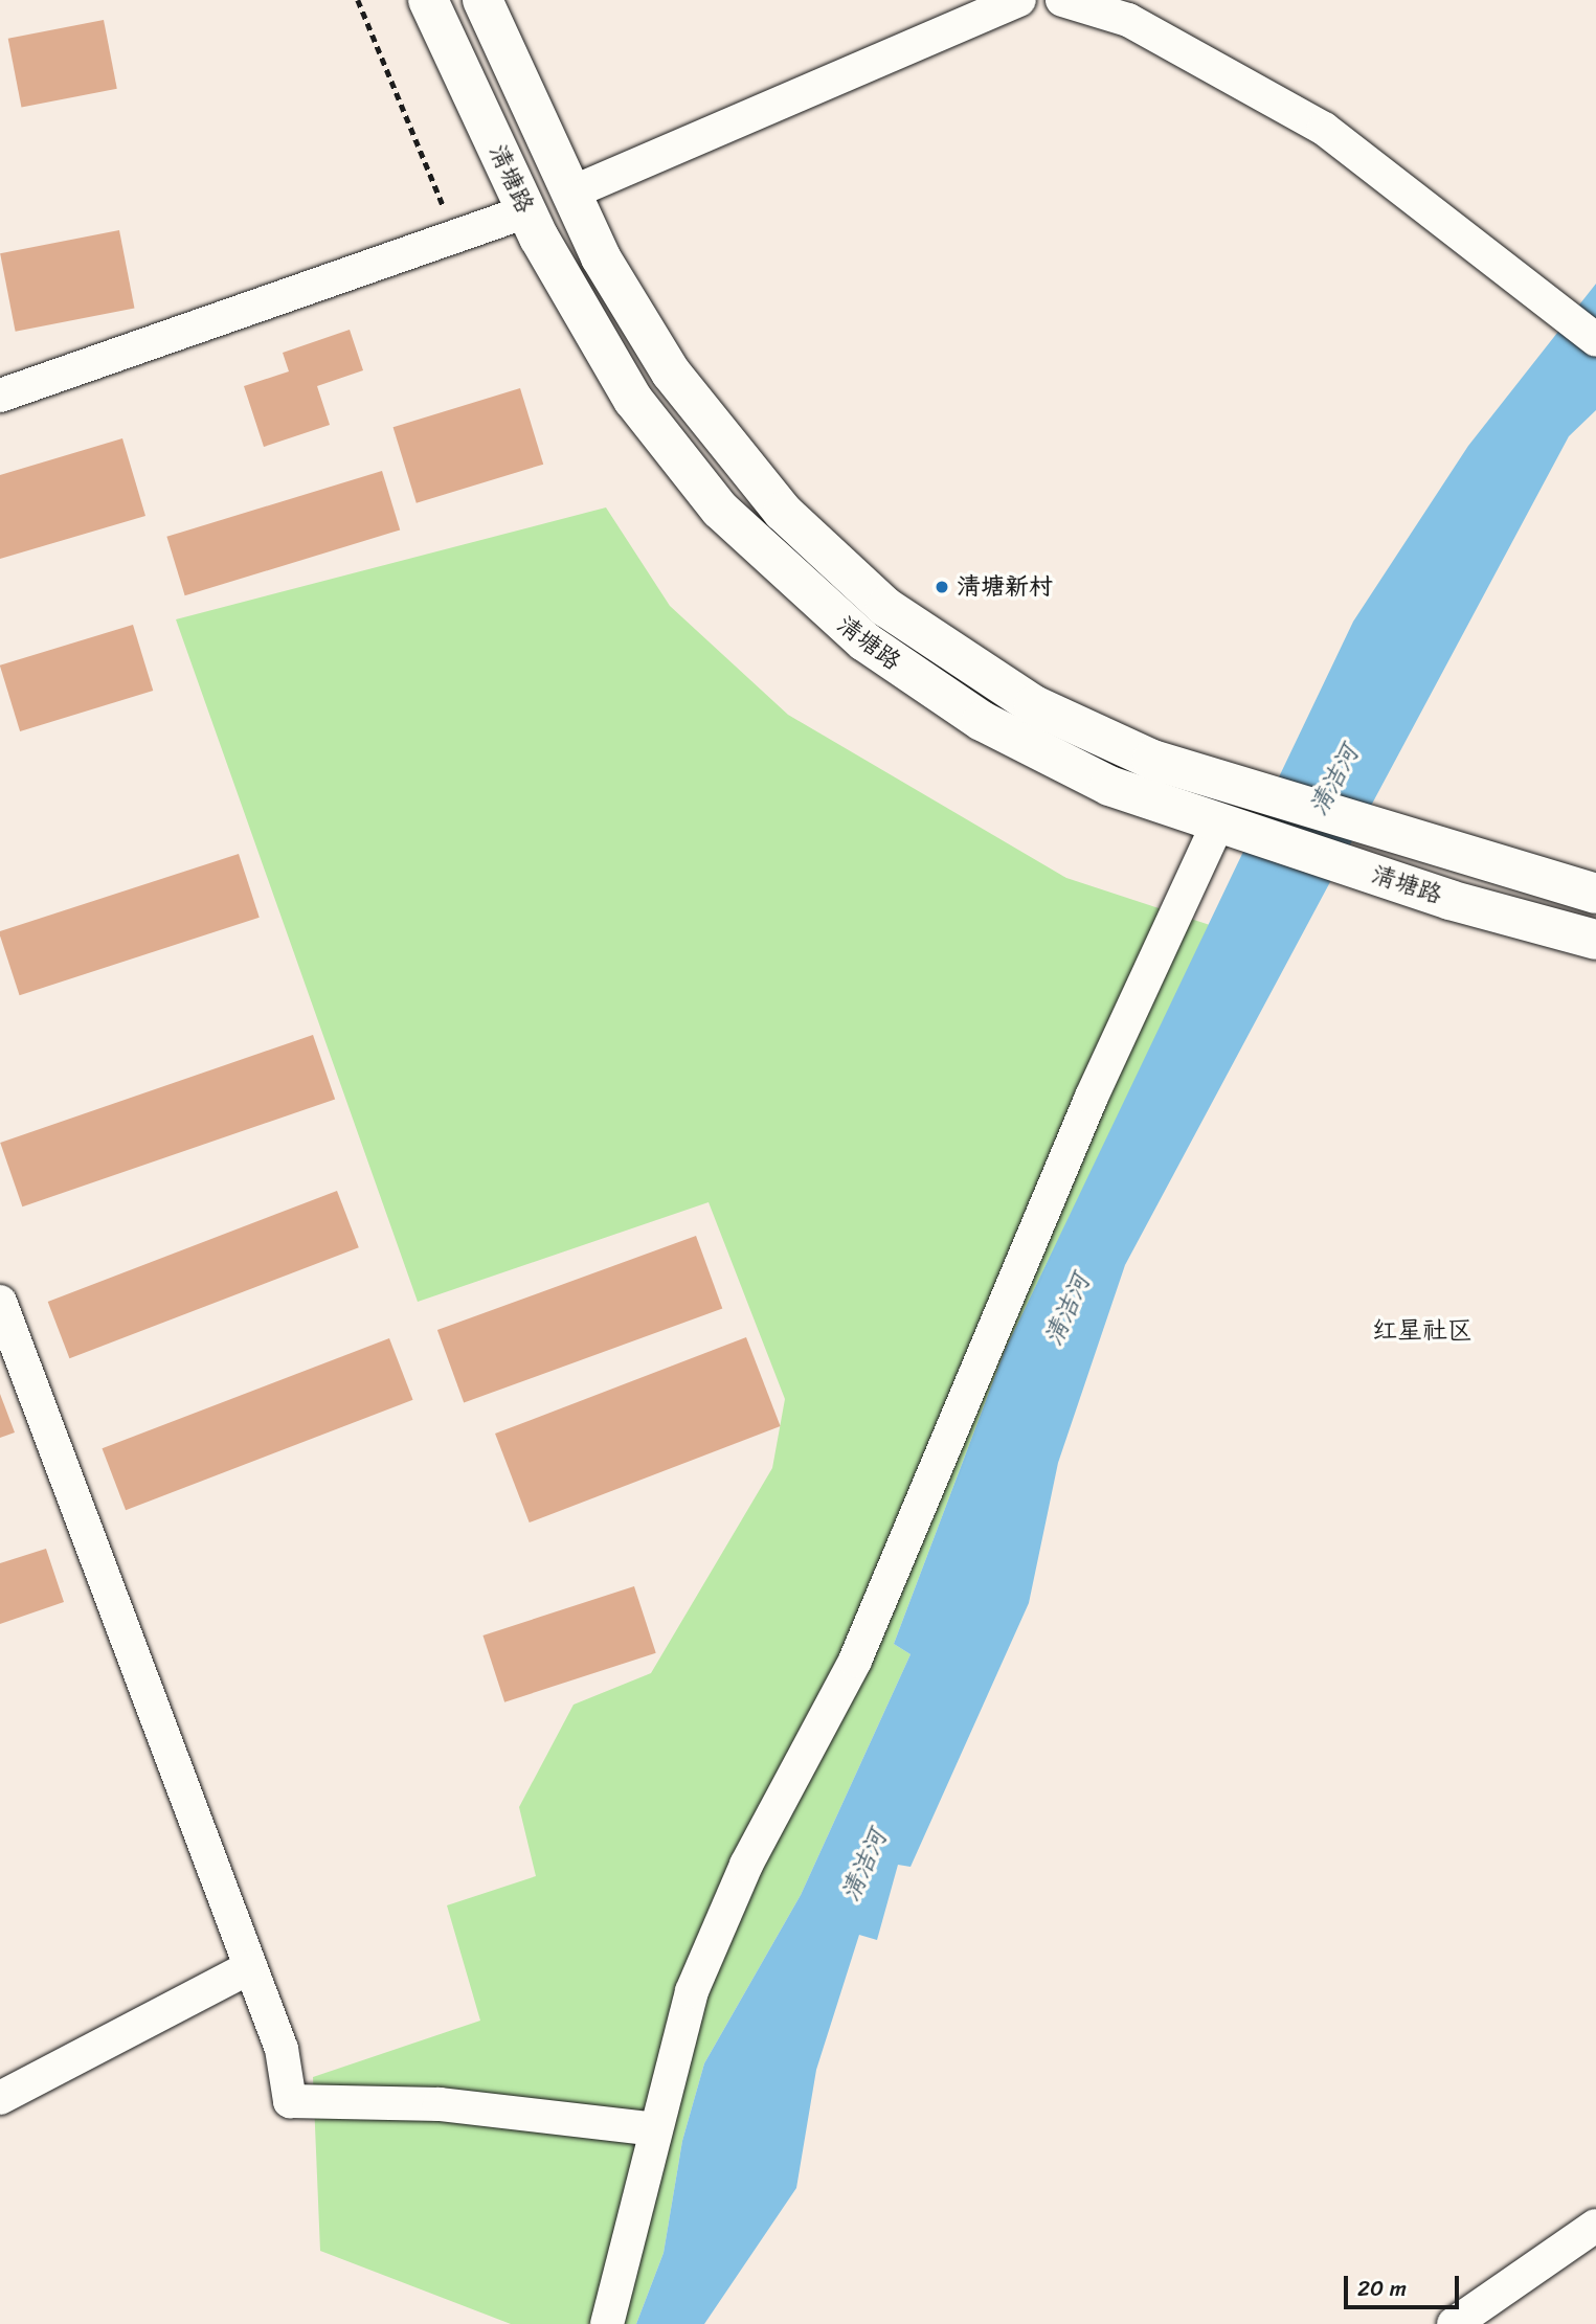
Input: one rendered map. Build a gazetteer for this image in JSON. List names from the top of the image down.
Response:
{
  "streets": {
    "main road": ["清塘路"]
  },
  "districts": ["红星社区"],
  "water": ["清洁河"],
  "places": ["清塘新村"],
  "scale_bar": "20 m"
}
